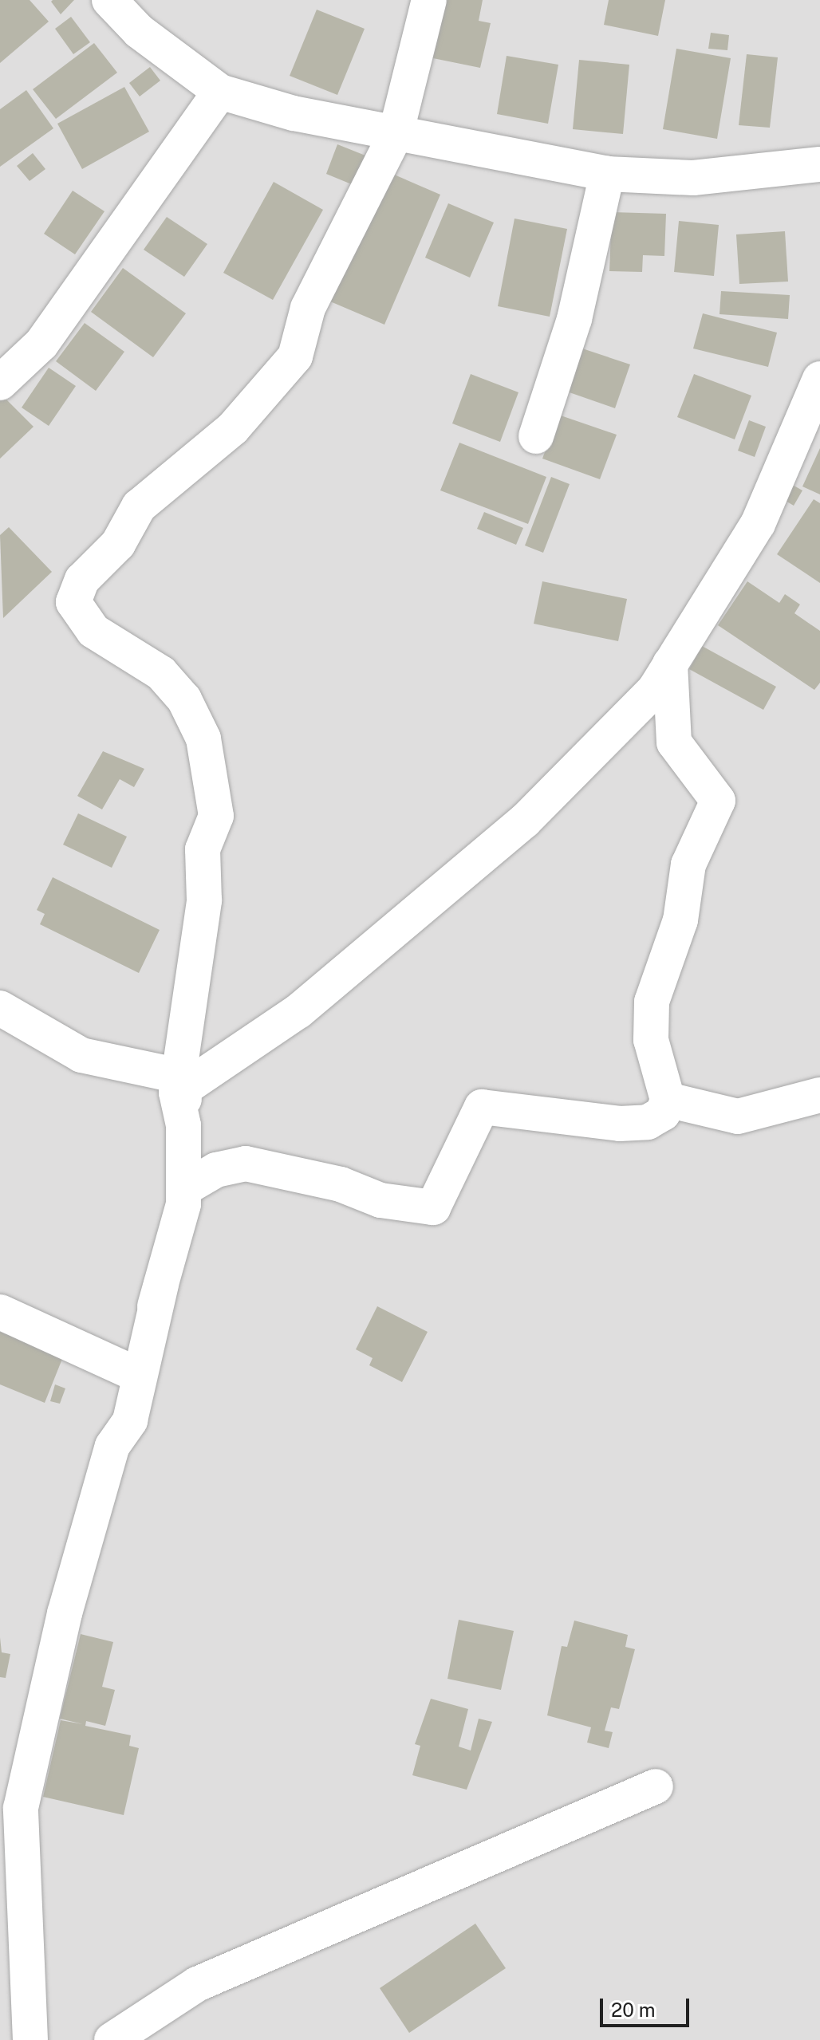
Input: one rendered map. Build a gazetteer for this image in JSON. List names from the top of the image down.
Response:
{
  "scale_bar": "20 m"
}
